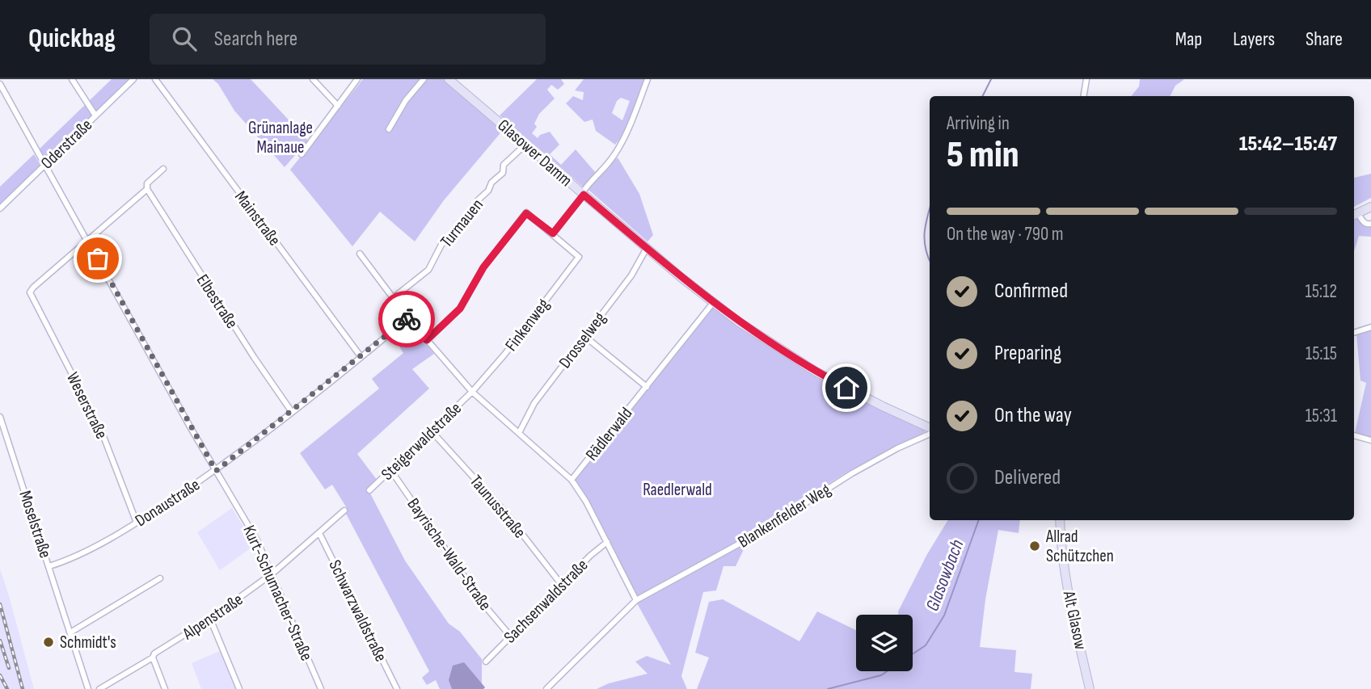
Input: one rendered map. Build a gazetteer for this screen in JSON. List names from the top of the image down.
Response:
{
  "streets": {
    "street": [
      "Oderstraße",
      "Glasower Damm",
      "Mainstraße",
      "Turmauen",
      "Elbestraße",
      "Finkenweg",
      "Drosselweg",
      "Weserstraße",
      "Rädlerwald",
      "Steigerwaldstraße",
      "Donaustraße",
      "Taunusstraße",
      "Blankenfelder Weg",
      "Moselstraße",
      "Bayrische-Wald-Straße",
      "Kurt-Schumacher-Straße",
      "Sachsenwaldstraße",
      "Schwarzwaldstraße",
      "Alpenstraße",
      "Alt Glasow"
    ]
  },
  "crossings": [
    ["Oderstraße", "Kurt-Schumacher-Straße"],
    ["Glasower Damm", "Turmauen"],
    ["Glasower Damm", "Drosselweg"],
    ["Glasower Damm", "Rädlerwald"],
    ["Mainstraße", "Donaustraße"],
    ["Elbestraße", "Donaustraße"],
    ["Finkenweg", "Steigerwaldstraße"],
    ["Weserstraße", "Donaustraße"],
    ["Weserstraße", "Kurt-Schumacher-Straße"],
    ["Steigerwaldstraße", "Taunusstraße"],
    ["Steigerwaldstraße", "Bayrische-Wald-Straße"],
    ["Donaustraße", "Moselstraße"],
    ["Donaustraße", "Kurt-Schumacher-Straße"],
    ["Taunusstraße", "Sachsenwaldstraße"],
    ["Bayrische-Wald-Straße", "Sachsenwaldstraße"],
    ["Kurt-Schumacher-Straße", "Alpenstraße"],
    ["Schwarzwaldstraße", "Alpenstraße"]
  ],
  "water": ["Glasowbach"],
  "parks": ["Grünanlage Mainaue", "Raedlerwald"],
  "places": ["Allrad Schützchen", "Schmidt's"],
  "page": {
    "header": "Quickbag",
    "search": "Search here",
    "nav": ["Map", "Layers", "Share"],
    "heading": ["5 min", "Arriving in", "15:42–15:47"],
    "bar": "On the way · 790 m",
    "list": [
      ["Confirmed", "15:12"],
      ["Preparing", "15:15"],
      ["On the way", "15:31"],
      "Delivered"
    ]
  }
}
